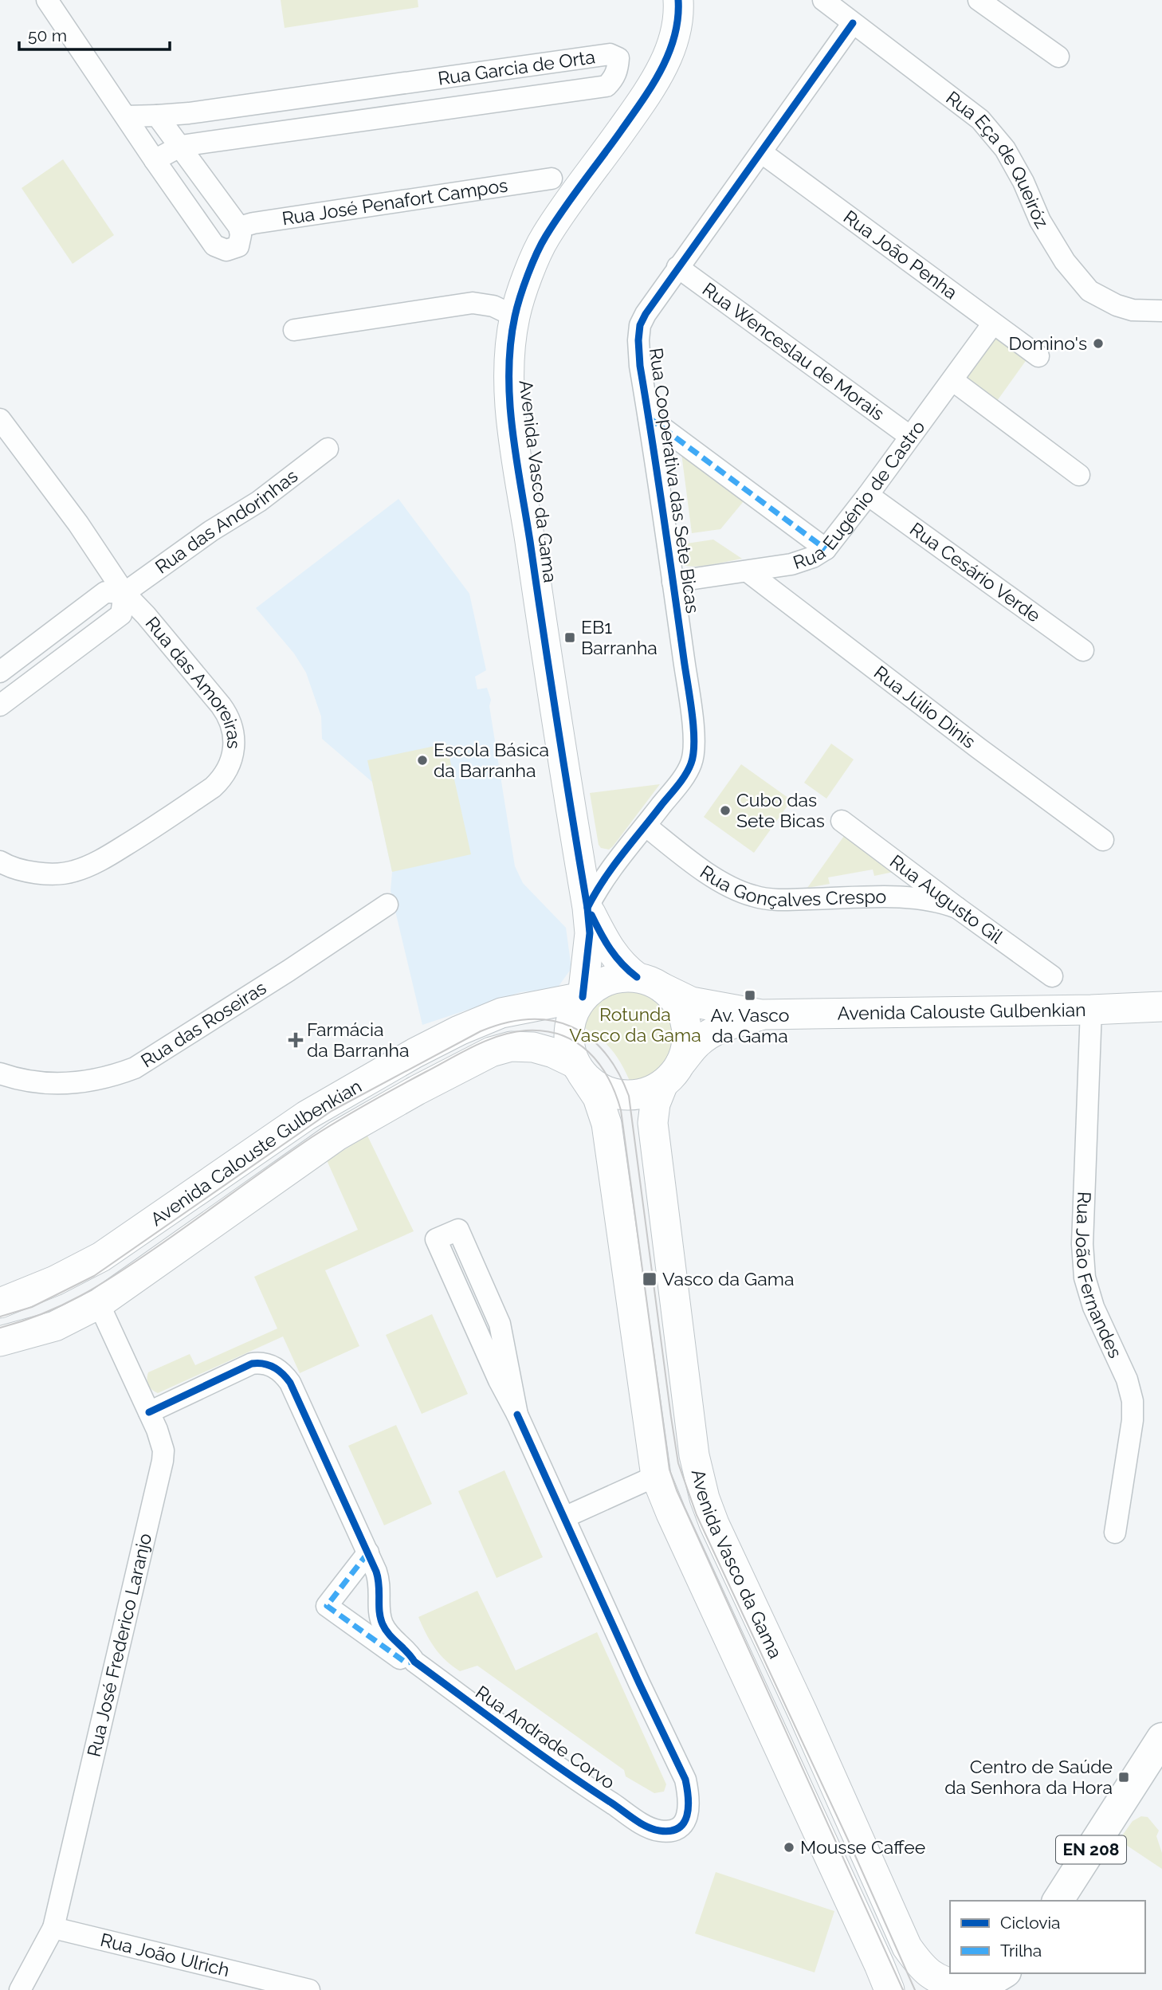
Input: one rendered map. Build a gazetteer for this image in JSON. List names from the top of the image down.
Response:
{
  "streets": {
    "main road": ["Avenida Vasco da Gama", "Avenida Calouste Gulbenkian", "EN 208"],
    "street": [
      "Rua Garcia de Orta",
      "Rua Eça de Queiróz",
      "Rua José Penafort Campos",
      "Rua João Penha",
      "Rua Wenceslau de Morais",
      "Rua Cooperativa das Sete Bicas",
      "Rua Eugénio de Castro",
      "Rua das Andorinhas",
      "Rua Cesário Verde",
      "Rua das Amoreiras",
      "Rua Júlio Dinis",
      "Rua Gonçalves Crespo",
      "Rua Augusto Gil",
      "Rua das Roseiras",
      "Rua João Fernandes",
      "Rua José Frederico Laranjo",
      "Rua Andrade Corvo",
      "Rua João Ulrich"
    ]
  },
  "crossings": [
    ["Rua Eça de Queiróz", "Rua Cooperativa das Sete Bicas"],
    ["Rua João Penha", "Rua Cooperativa das Sete Bicas"],
    ["Rua João Penha", "Rua Eugénio de Castro"],
    ["Rua Wenceslau de Morais", "Rua Cooperativa das Sete Bicas"],
    ["Rua Wenceslau de Morais", "Rua Eugénio de Castro"],
    ["Rua Cooperativa das Sete Bicas", "Avenida Vasco da Gama"],
    ["Rua Cooperativa das Sete Bicas", "Rua Eugénio de Castro"],
    ["Rua Cooperativa das Sete Bicas", "Rua Gonçalves Crespo"],
    ["Avenida Vasco da Gama", "Avenida Calouste Gulbenkian"],
    ["Rua Eugénio de Castro", "Rua Cesário Verde"],
    ["Rua Eugénio de Castro", "Rua Júlio Dinis"],
    ["Rua das Andorinhas", "Rua das Amoreiras"],
    ["Rua Gonçalves Crespo", "Rua Augusto Gil"],
    ["Avenida Calouste Gulbenkian", "Rua João Fernandes"],
    ["Avenida Calouste Gulbenkian", "Rua José Frederico Laranjo"],
    ["Rua José Frederico Laranjo", "Rua Andrade Corvo"],
    ["Rua José Frederico Laranjo", "Rua João Ulrich"]
  ],
  "parks": ["Rotunda Vasco da Gama"],
  "places": {
    "other": [
      "Domino's",
      "Escola Básica da Barranha",
      "Cubo das Sete Bicas",
      "Mousse Caffee"
    ],
    "transit": [
      "EB1 Barranha",
      "Av. Vasco da Gama",
      "Vasco da Gama",
      "Centro de Saúde da Senhora da Hora"
    ],
    "health": ["Farmácia da Barranha"]
  },
  "legend": ["Ciclovia", "Trilha"],
  "scale_bar": "50 m"
}
